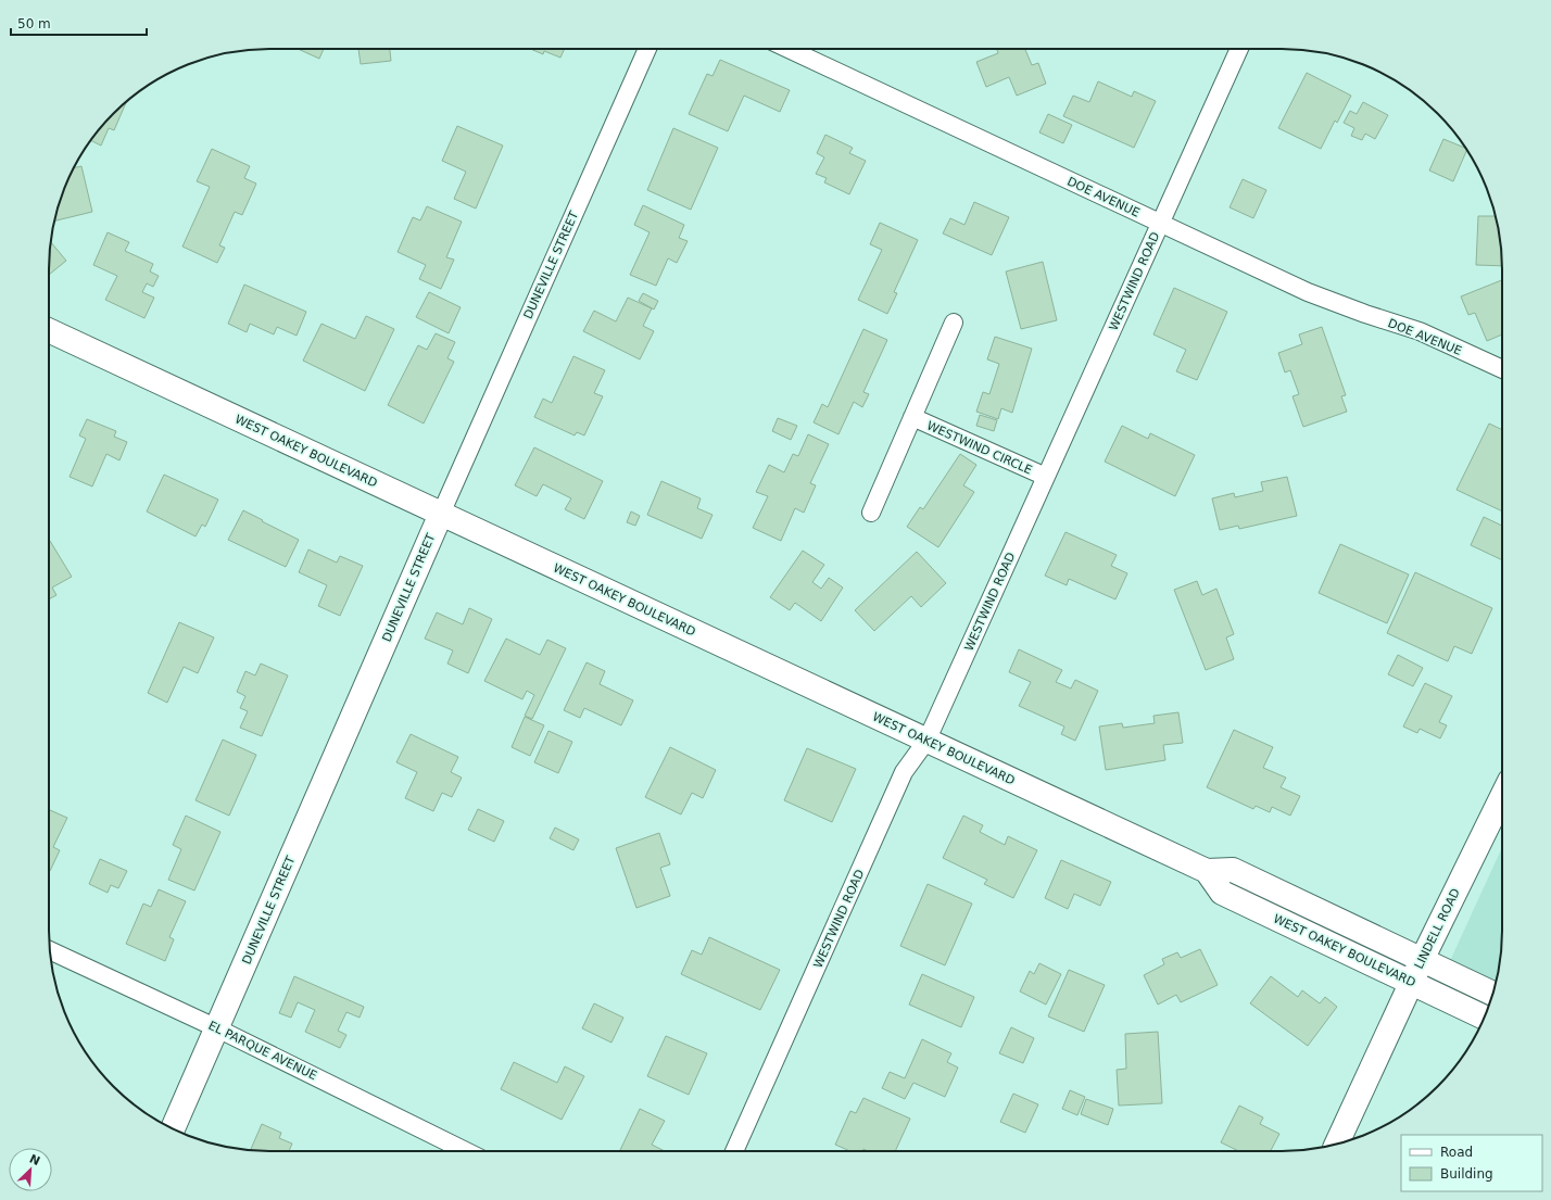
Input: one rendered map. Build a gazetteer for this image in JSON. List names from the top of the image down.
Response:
{
  "streets": {
    "main road": ["DUNEVILLE STREET", "WEST OAKEY BOULEVARD", "LINDELL ROAD"],
    "street": [
      "DOE AVENUE",
      "WESTWIND ROAD",
      "WESTWIND CIRCLE",
      "EL PARQUE AVENUE"
    ]
  },
  "crossings": [
    ["DOE AVENUE", "WESTWIND ROAD"],
    ["DUNEVILLE STREET", "WEST OAKEY BOULEVARD"],
    ["DUNEVILLE STREET", "EL PARQUE AVENUE"],
    ["WESTWIND ROAD", "WESTWIND CIRCLE"],
    ["WESTWIND ROAD", "WEST OAKEY BOULEVARD"],
    ["WEST OAKEY BOULEVARD", "LINDELL ROAD"]
  ],
  "legend": ["Road", "Building"],
  "scale_bar": "50 m",
  "north": "top right"
}
